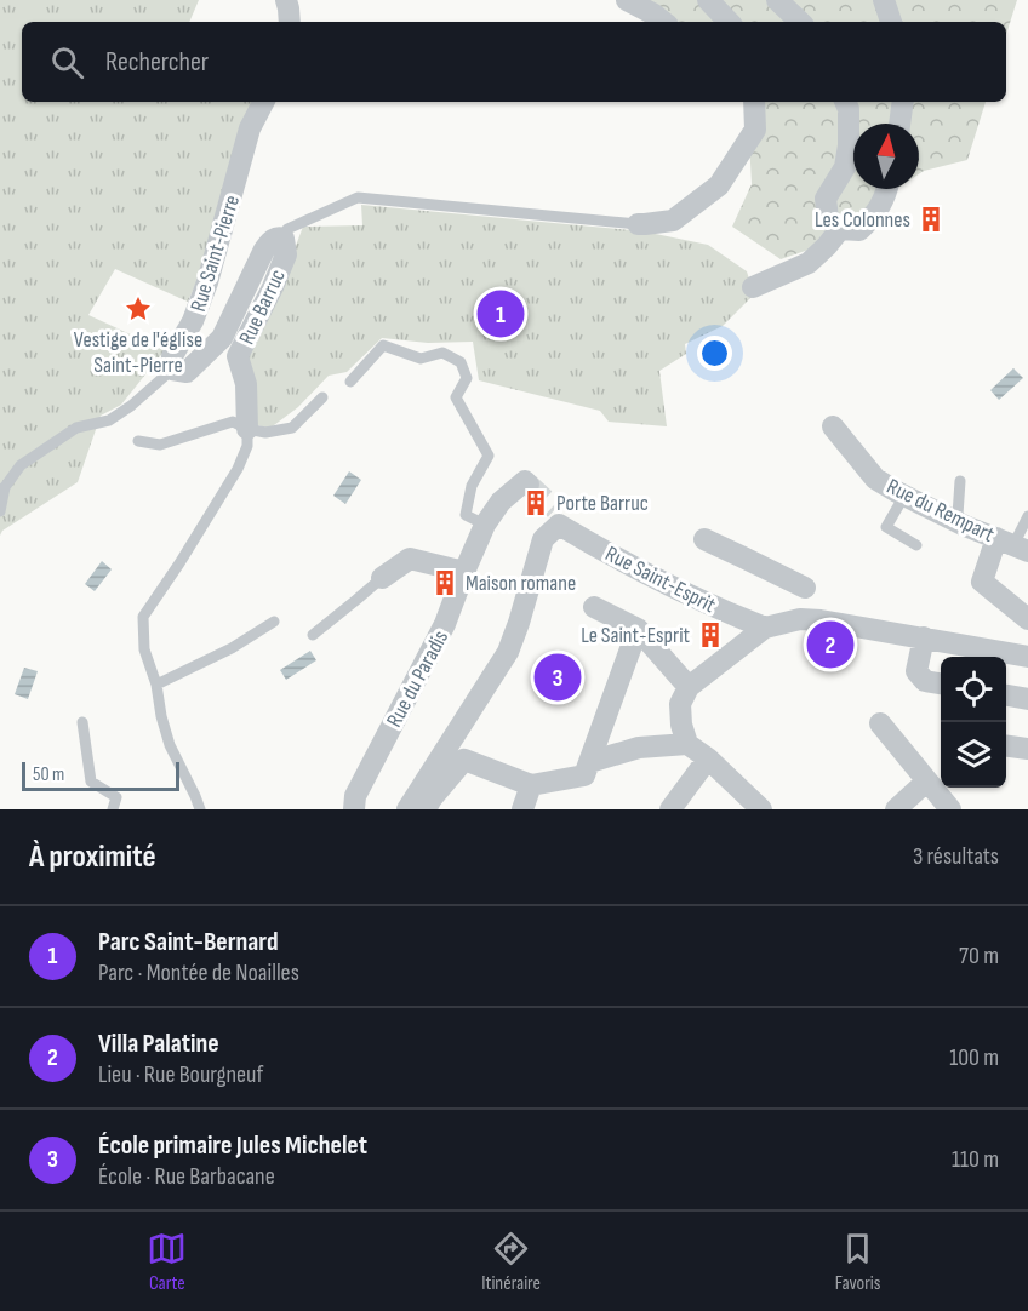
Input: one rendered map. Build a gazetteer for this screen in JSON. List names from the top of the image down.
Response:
{
  "streets": {
    "street": [
      "Rue Saint-Pierre",
      "Rue Barruc",
      "Rue du Rempart",
      "Rue Saint-Esprit",
      "Rue du Paradis"
    ]
  },
  "crossings": [
    ["Rue Saint-Pierre", "Rue Barruc"]
  ],
  "places": {
    "building": [
      "Les Colonnes",
      "Porte Barruc",
      "Maison romane",
      "Le Saint-Esprit"
    ],
    "place": ["Vestige de l'église Saint-Pierre"]
  },
  "scale_bar": "50 m",
  "north": "top",
  "page": {
    "search": "Rechercher",
    "pins": ["1", "2", "3"],
    "scale": "50 m",
    "heading": ["À proximité", "3 résultats"],
    "list": [
      {
        "mark": "1",
        "name": "Parc Saint-Bernard",
        "note": "Parc · Montée de Noailles",
        "value": "70 m"
      },
      {
        "mark": "2",
        "name": "Villa Palatine",
        "note": "Lieu · Rue Bourgneuf",
        "value": "100 m"
      },
      {
        "mark": "3",
        "name": "École primaire Jules Michelet",
        "note": "École · Rue Barbacane",
        "value": "110 m"
      }
    ],
    "nav": ["Carte", "Itinéraire", "Favoris"]
  }
}
